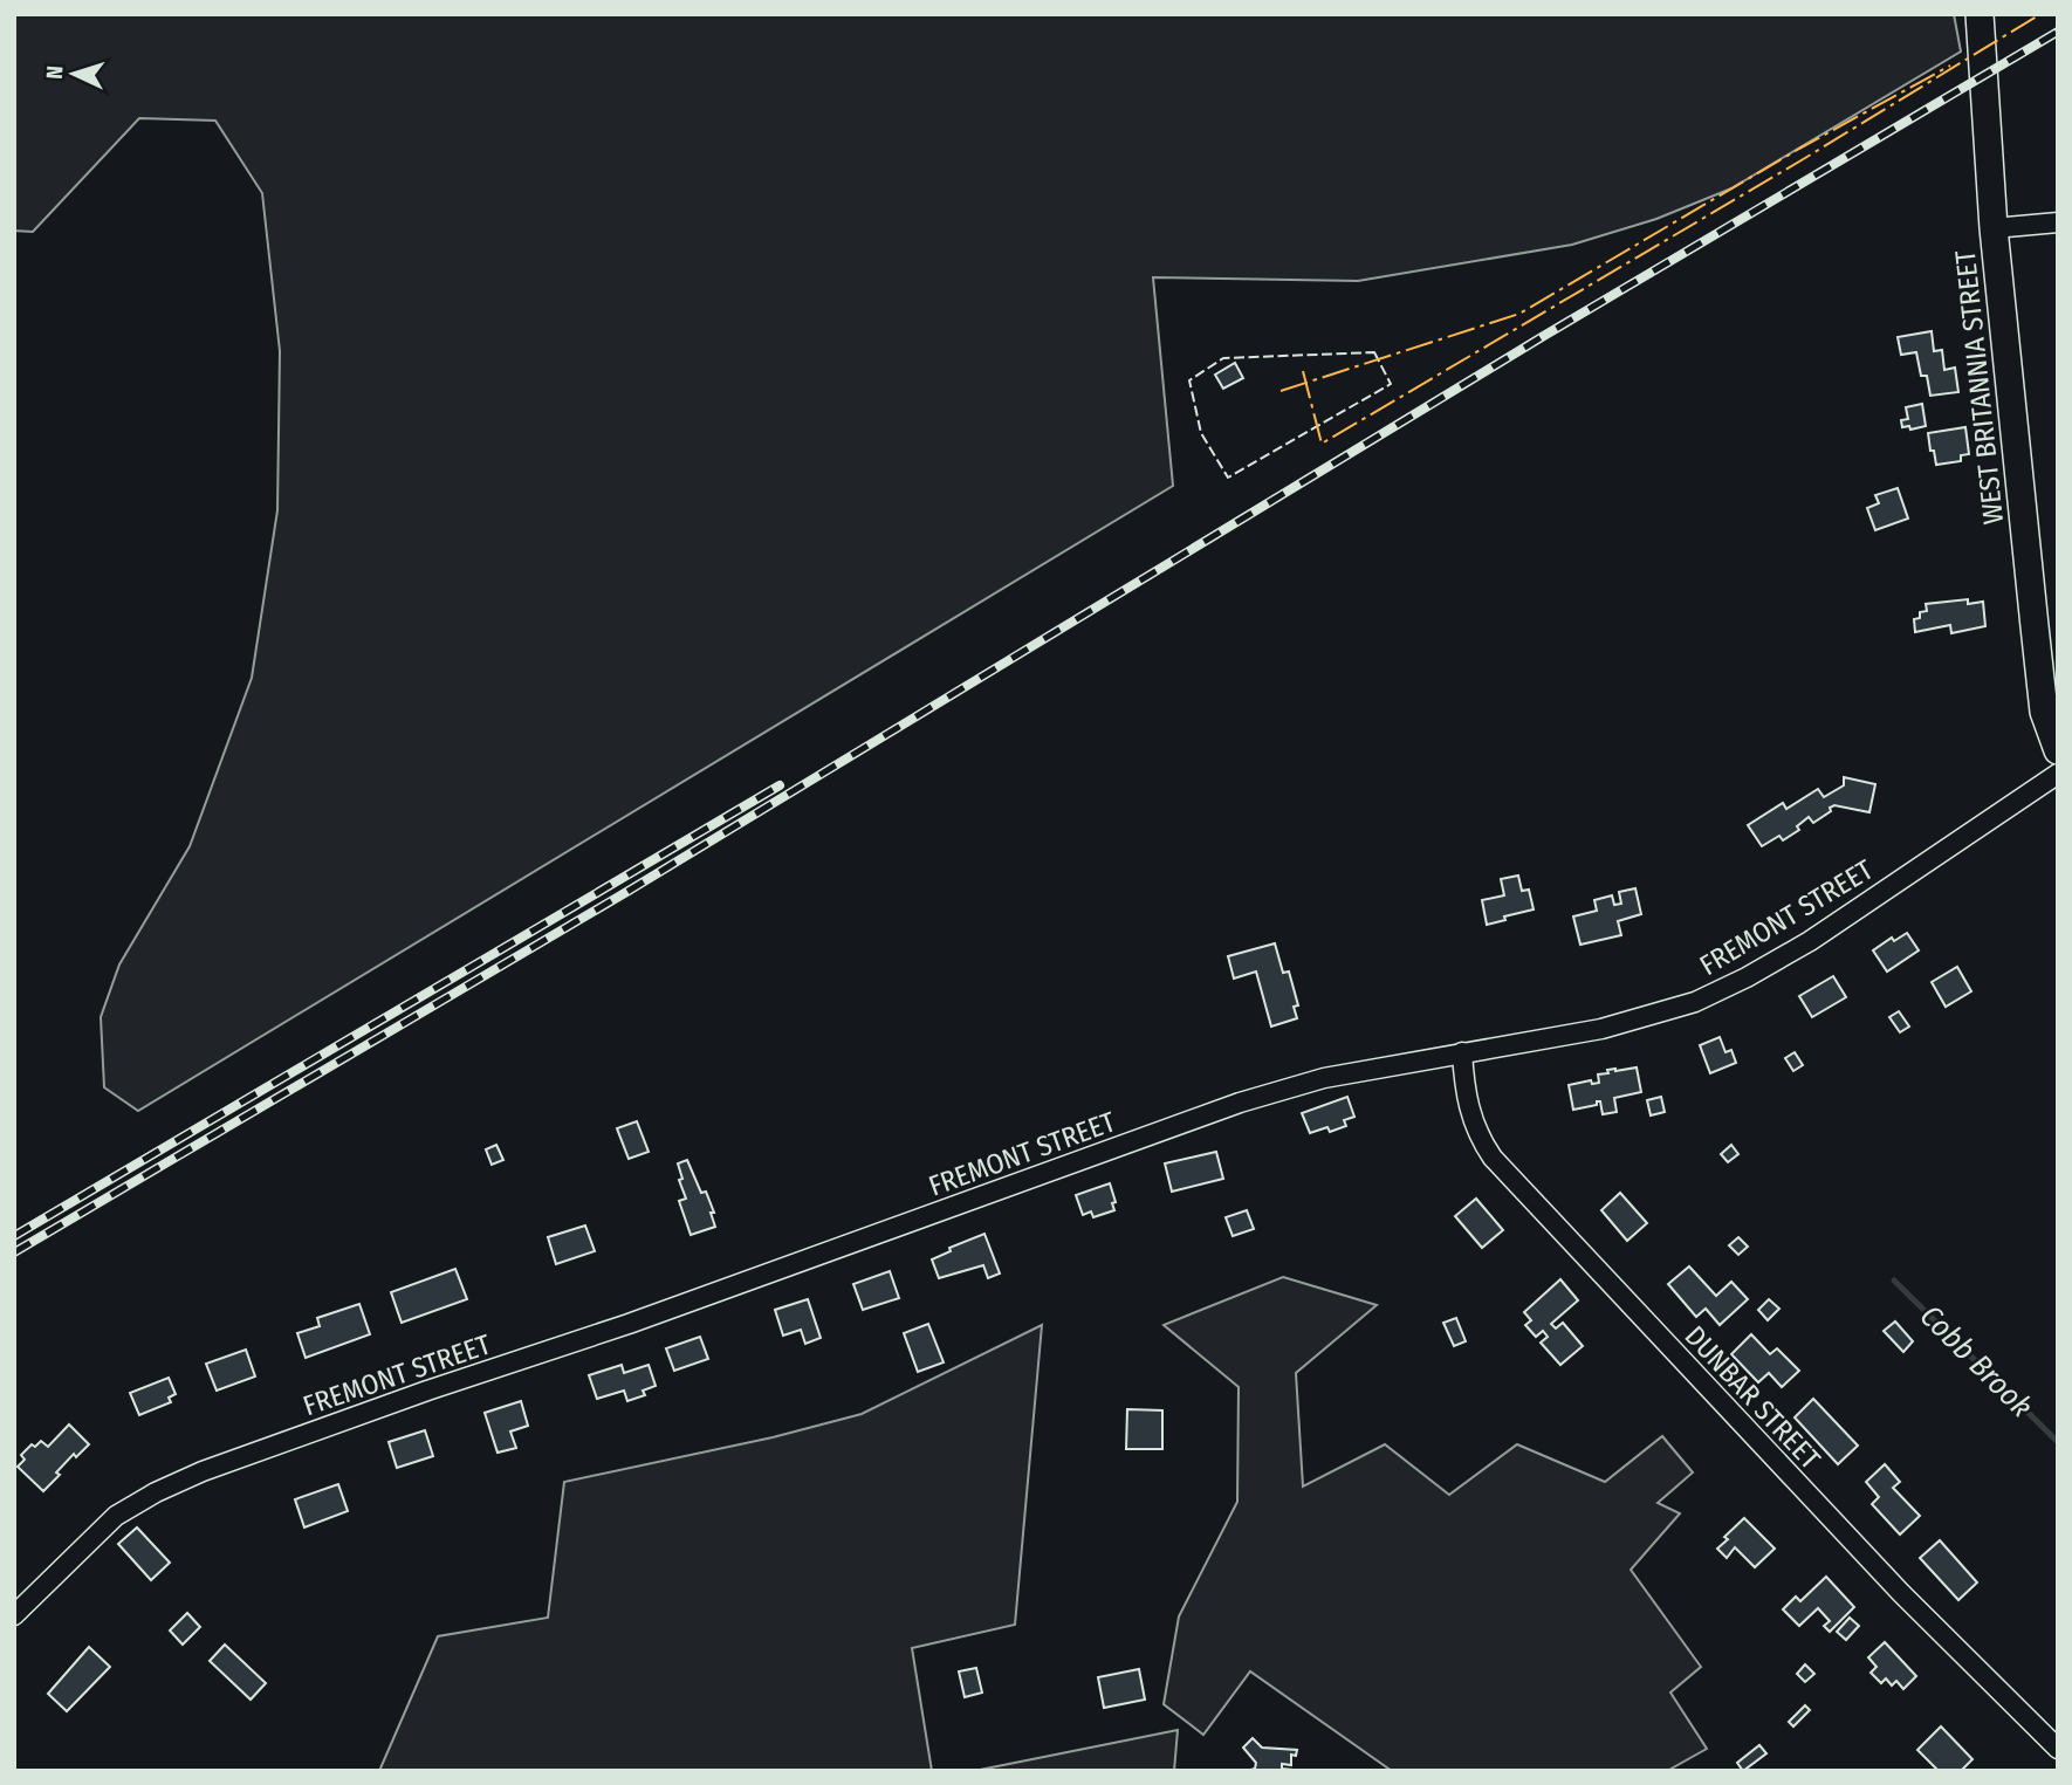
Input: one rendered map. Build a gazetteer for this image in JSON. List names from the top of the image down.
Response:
{
  "streets": {
    "street": ["WEST BRITANNIA STREET", "FREMONT STREET", "DUNBAR STREET"]
  },
  "crossings": [
    ["FREMONT STREET", "DUNBAR STREET"]
  ],
  "water": ["Cobb Brook"],
  "north": "left"
}
